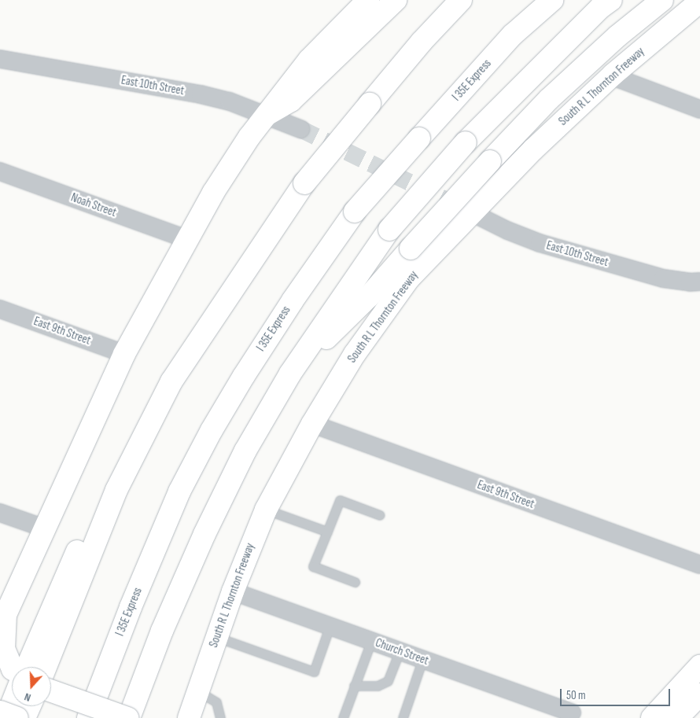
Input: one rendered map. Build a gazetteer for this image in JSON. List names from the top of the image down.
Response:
{
  "streets": {
    "main road": ["I 35E Express", "South R L Thornton Freeway"],
    "street": [
      "East 10th Street",
      "Noah Street",
      "East 9th Street",
      "Church Street"
    ]
  },
  "crossings": [
    ["East 10th Street", "South R L Thornton Freeway"],
    ["South R L Thornton Freeway", "East 9th Street"],
    ["South R L Thornton Freeway", "Church Street"]
  ],
  "scale_bar": "50 m",
  "north": "bottom"
}
